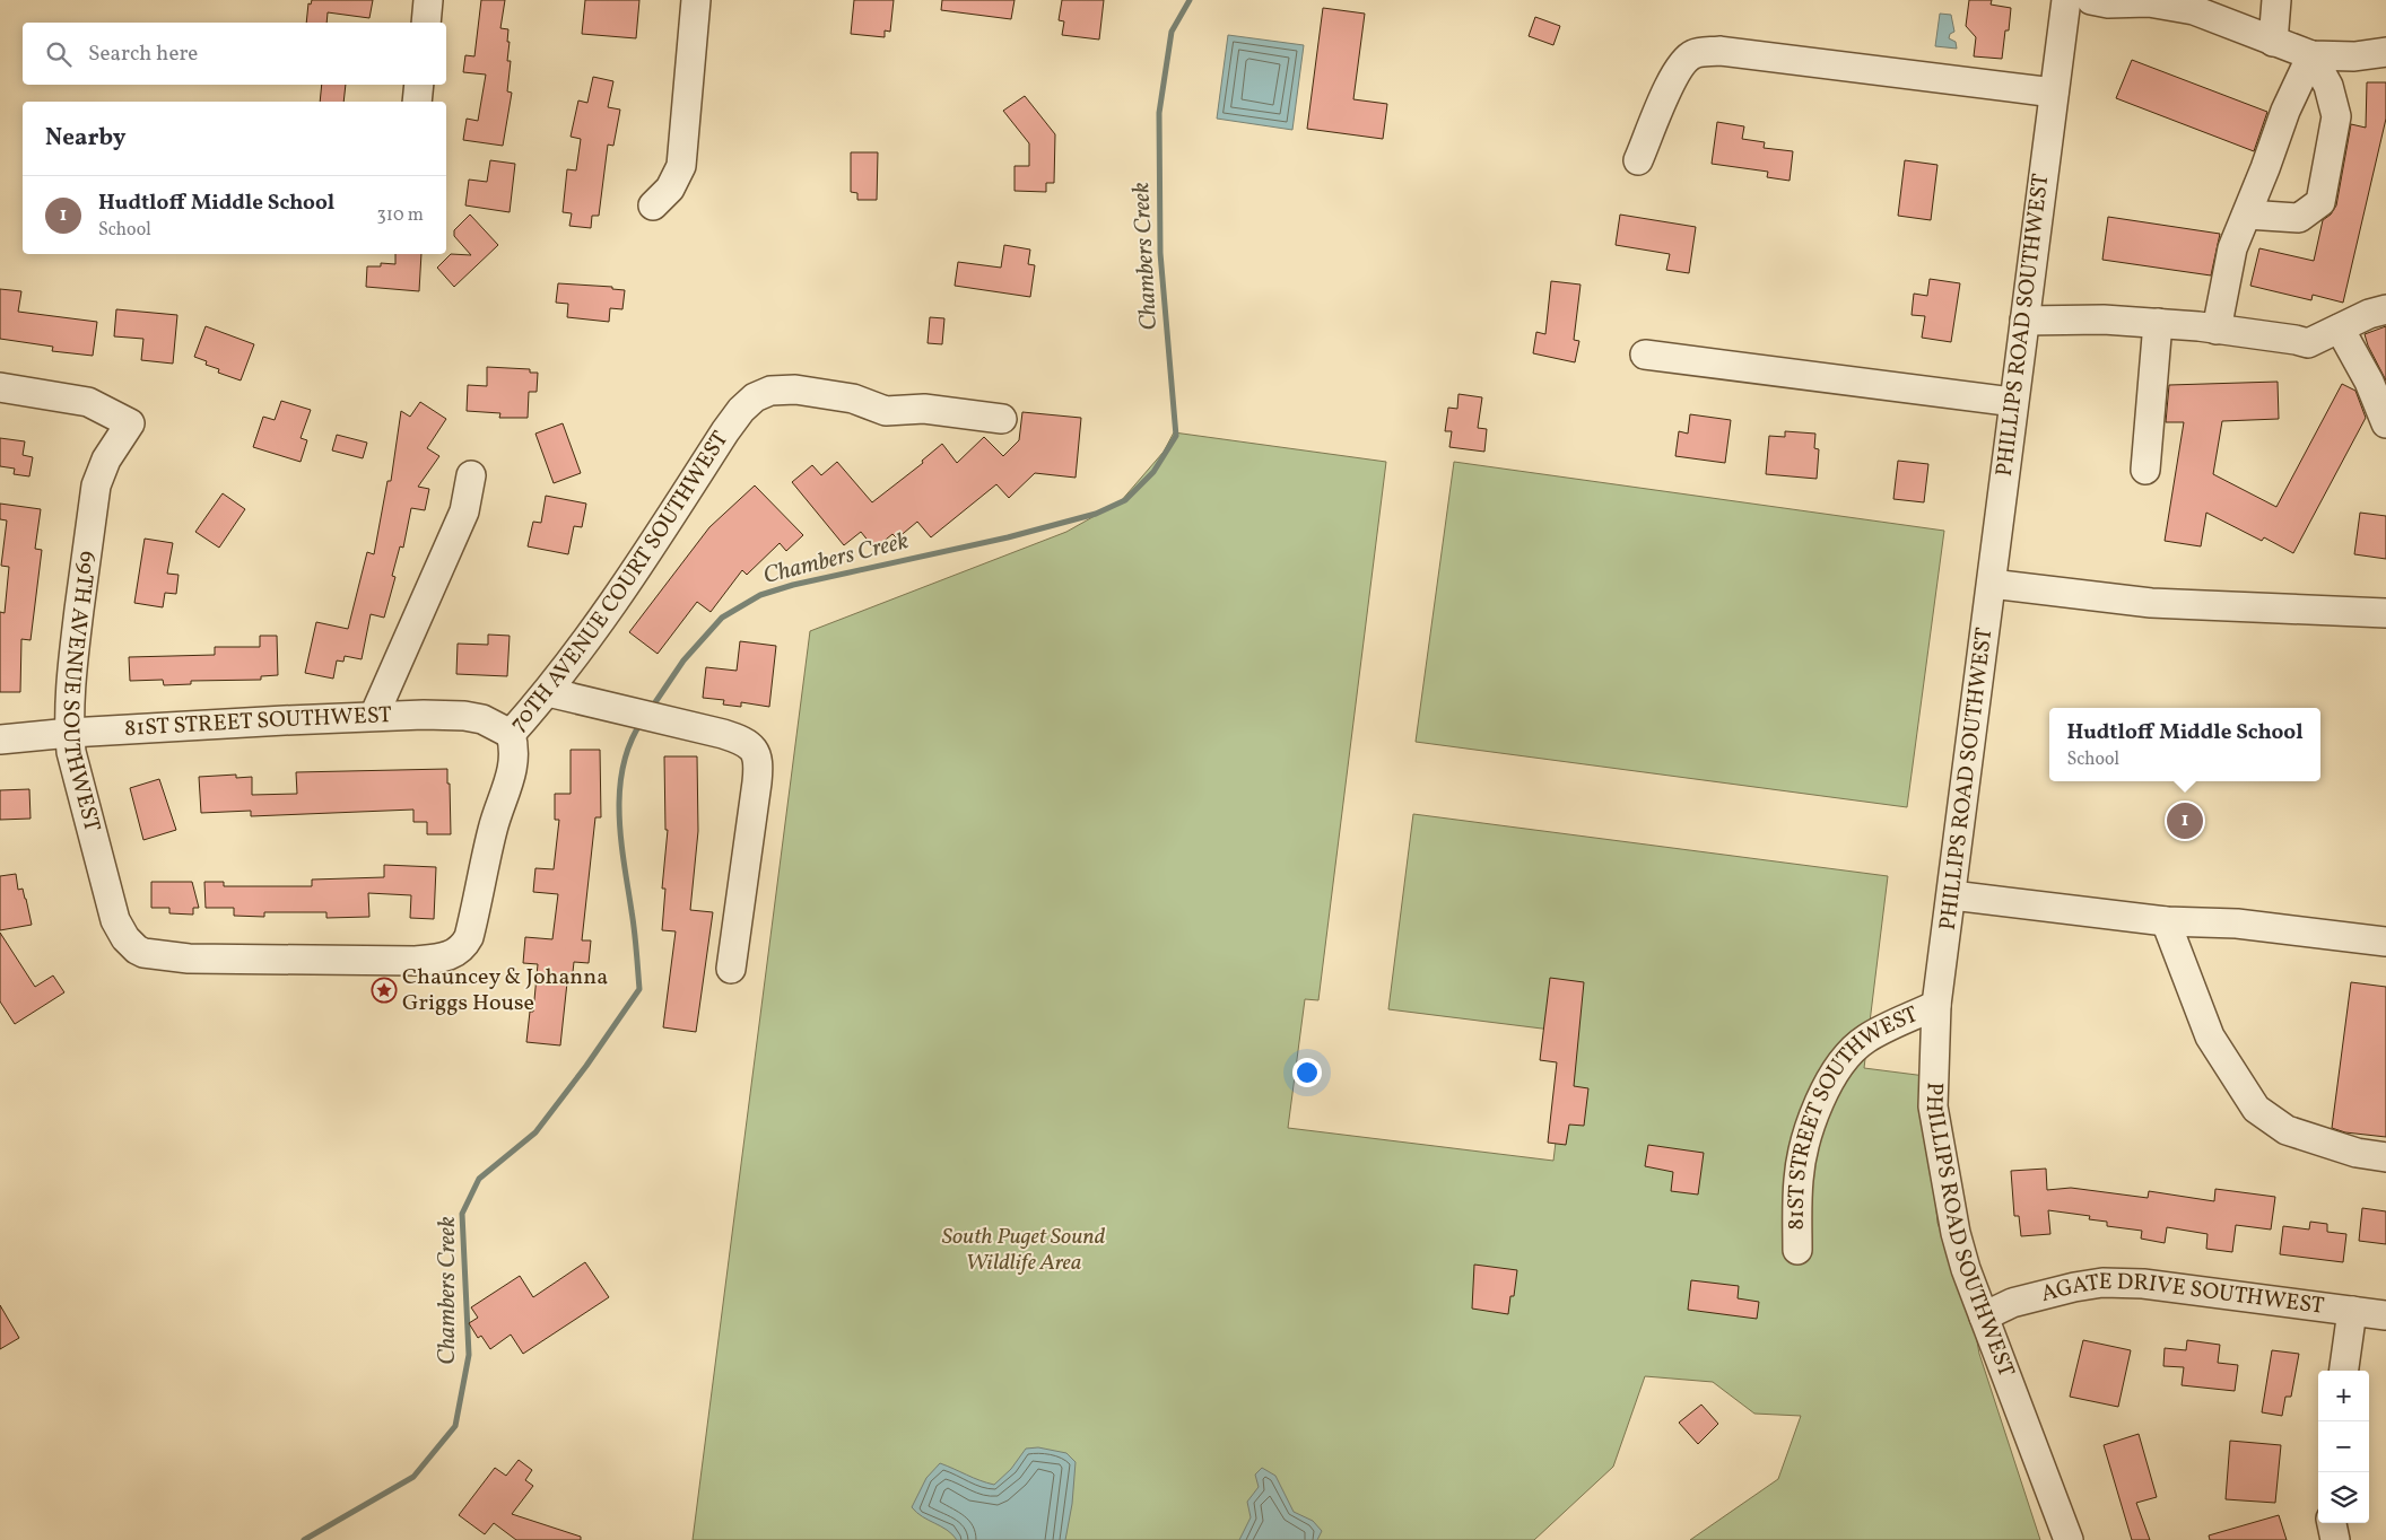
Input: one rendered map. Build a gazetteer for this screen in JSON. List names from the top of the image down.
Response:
{
  "streets": {
    "street": [
      "PHILLIPS ROAD SOUTHWEST",
      "70TH AVENUE COURT SOUTHWEST",
      "69TH AVENUE SOUTHWEST",
      "81ST STREET SOUTHWEST",
      "AGATE DRIVE SOUTHWEST"
    ]
  },
  "crossings": [
    ["PHILLIPS ROAD SOUTHWEST", "81ST STREET SOUTHWEST"],
    ["PHILLIPS ROAD SOUTHWEST", "AGATE DRIVE SOUTHWEST"],
    ["70TH AVENUE COURT SOUTHWEST", "69TH AVENUE SOUTHWEST"],
    ["70TH AVENUE COURT SOUTHWEST", "81ST STREET SOUTHWEST"],
    ["69TH AVENUE SOUTHWEST", "81ST STREET SOUTHWEST"]
  ],
  "water": ["Chambers Creek"],
  "parks": ["South Puget Sound Wildlife Area"],
  "places": {
    "place": ["Chauncey & Johanna Griggs House"]
  },
  "page": {
    "search": "Search here",
    "heading": "Nearby",
    "list": [
      {
        "mark": "1",
        "name": "Hudtloff Middle School",
        "note": "School",
        "value": "310 m"
      }
    ],
    "popup": ["Hudtloff Middle School", "School"],
    "pins": "1",
    "map_buttons": ["+", "−"]
  }
}
